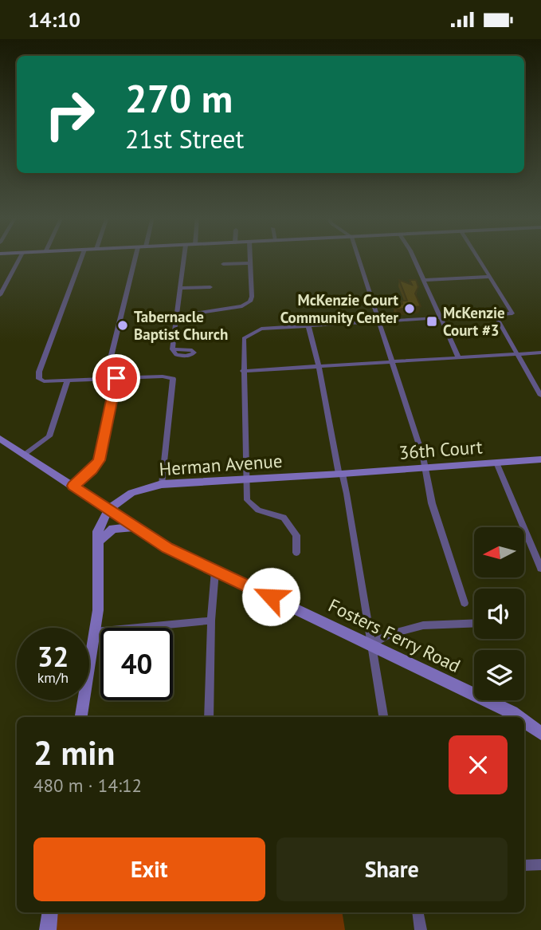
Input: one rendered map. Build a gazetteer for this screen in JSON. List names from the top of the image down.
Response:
{
  "streets": {
    "street": ["36th Court", "Herman Avenue", "Fosters Ferry Road"]
  },
  "crossings": [
    ["36th Court", "Herman Avenue"],
    ["Herman Avenue", "Fosters Ferry Road"]
  ],
  "places": {
    "other": ["McKenzie Court Community Center", "Tabernacle Baptist Church"],
    "transit": ["McKenzie Court #3"]
  },
  "north": "left",
  "page": {
    "status": "14:10",
    "turn": ["270 m", "21st Street"],
    "speed": "32 km/h",
    "limit": "40",
    "heading": ["2 min", "480 m · 14:12"],
    "buttons": ["Exit", "Share"]
  }
}
